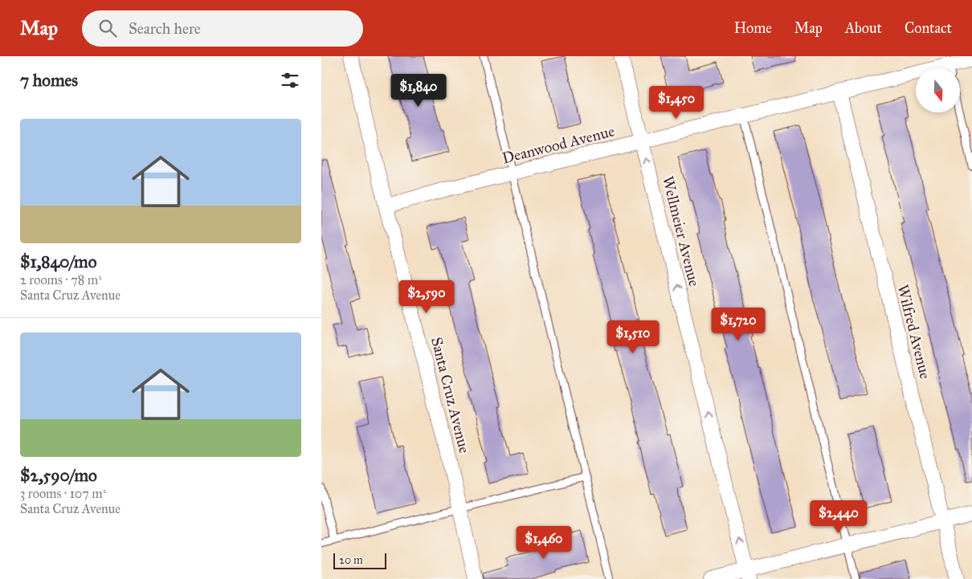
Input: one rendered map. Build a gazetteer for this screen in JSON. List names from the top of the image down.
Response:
{
  "streets": {
    "street": [
      "Deanwood Avenue",
      "Wellmeier Avenue",
      "Wilfred Avenue",
      "Santa Cruz Avenue"
    ]
  },
  "crossings": [
    ["Deanwood Avenue", "Wellmeier Avenue"],
    ["Deanwood Avenue", "Wilfred Avenue"],
    ["Deanwood Avenue", "Santa Cruz Avenue"]
  ],
  "one_way": ["Wellmeier Avenue"],
  "scale_bar": "20 m",
  "north": "bottom",
  "page": {
    "header": "Map",
    "search": "Search here",
    "nav": [
      "Home",
      "Map",
      "About",
      "Contact"
    ],
    "heading": "7 homes",
    "price": [
      "$1,840",
      "$1,450",
      "$2,590",
      "$1,720",
      "$1,510",
      "$2,440",
      "$1,460"
    ],
    "list": [
      {
        "name": "$1,840/mo",
        "note": "2 rooms · 78 m² · Santa Cruz Avenue"
      },
      {
        "name": "$2,590/mo",
        "note": "3 rooms · 107 m² · Santa Cruz Avenue"
      }
    ],
    "scale": "20 m"
  }
}
